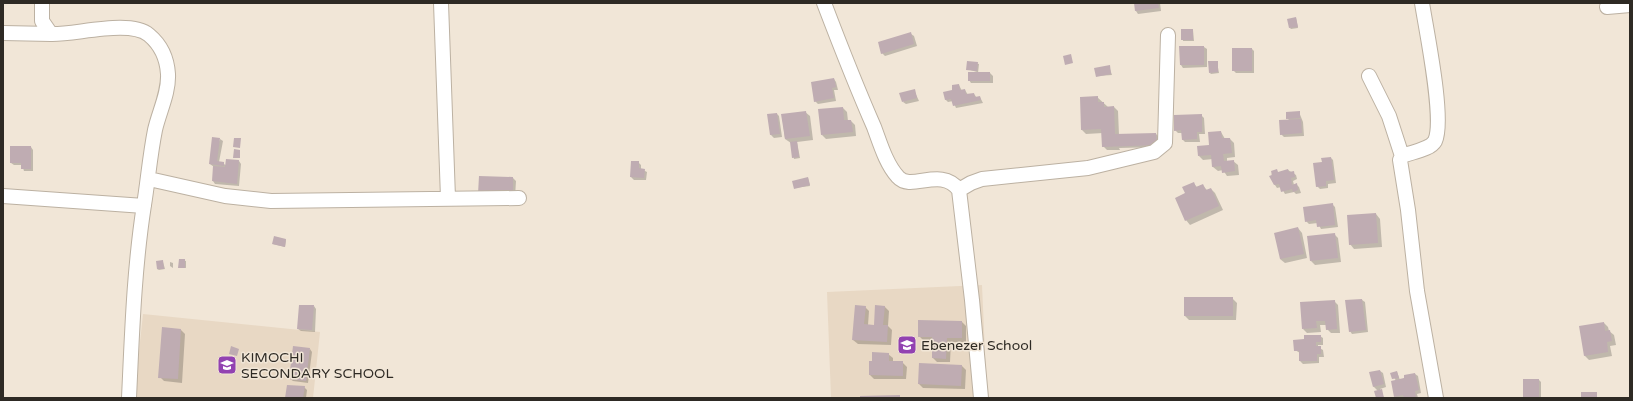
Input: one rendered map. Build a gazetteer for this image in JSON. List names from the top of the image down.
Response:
{
  "places": {
    "school or university": ["Ebenezer School", "KIMOCHI SECONDARY SCHOOL"]
  }
}
